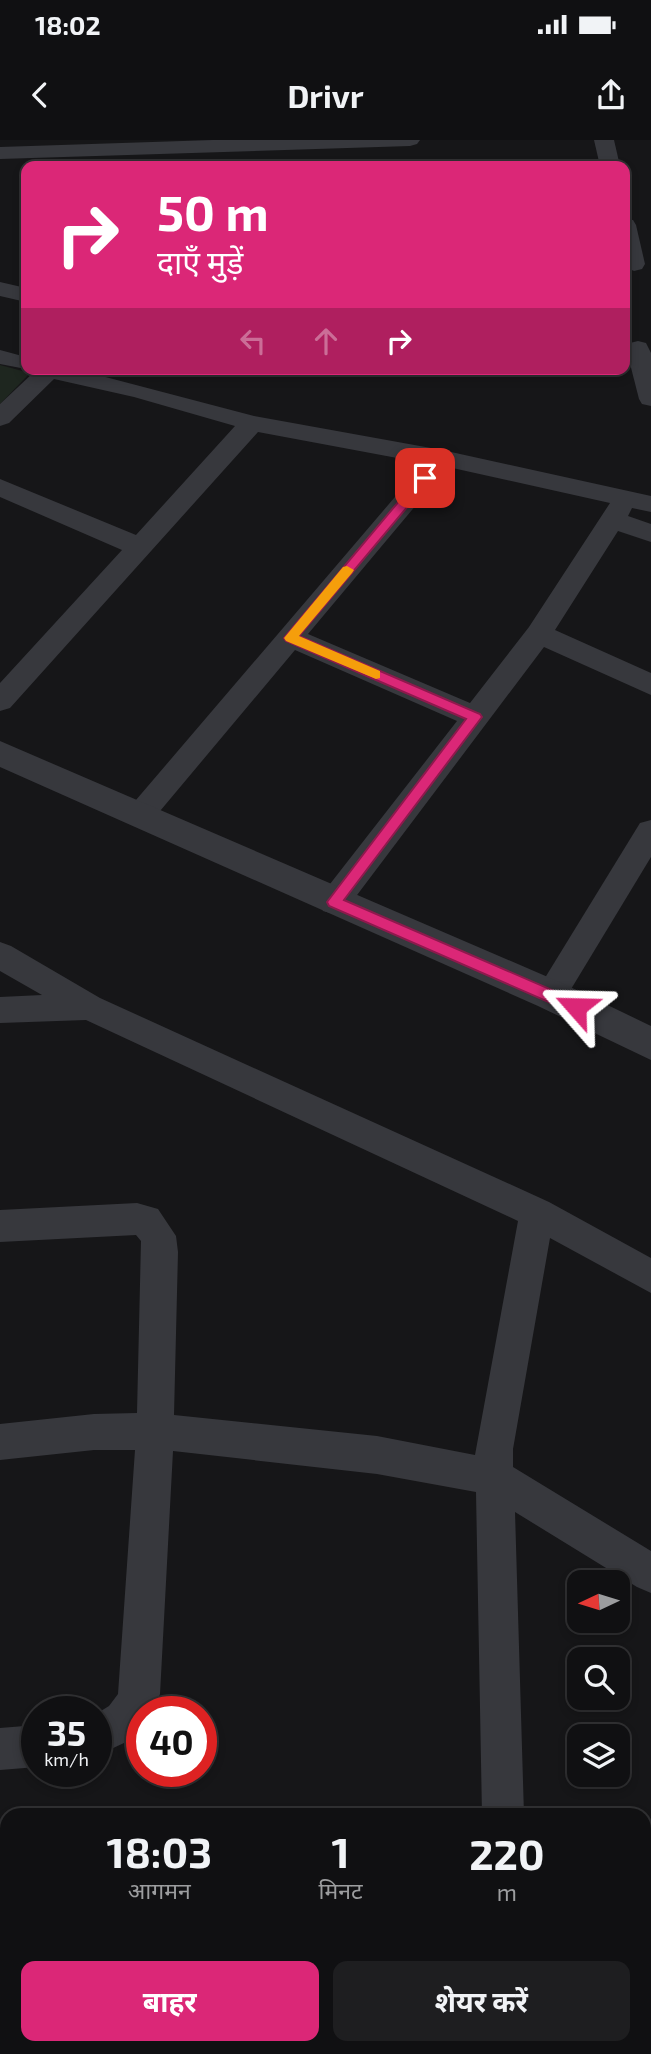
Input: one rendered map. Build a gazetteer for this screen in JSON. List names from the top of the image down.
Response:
{
  "north": "left",
  "page": {
    "status": "18:02",
    "header": "Drivr",
    "turn": ["50 m", "दाएँ मुड़ें"],
    "speed": "35 km/h",
    "limit": "40",
    "eta": [
      "18:03",
      "आगमन",
      "1",
      "मिनट",
      "220",
      "m"
    ],
    "buttons": ["बाहर", "शेयर करें"]
  }
}
